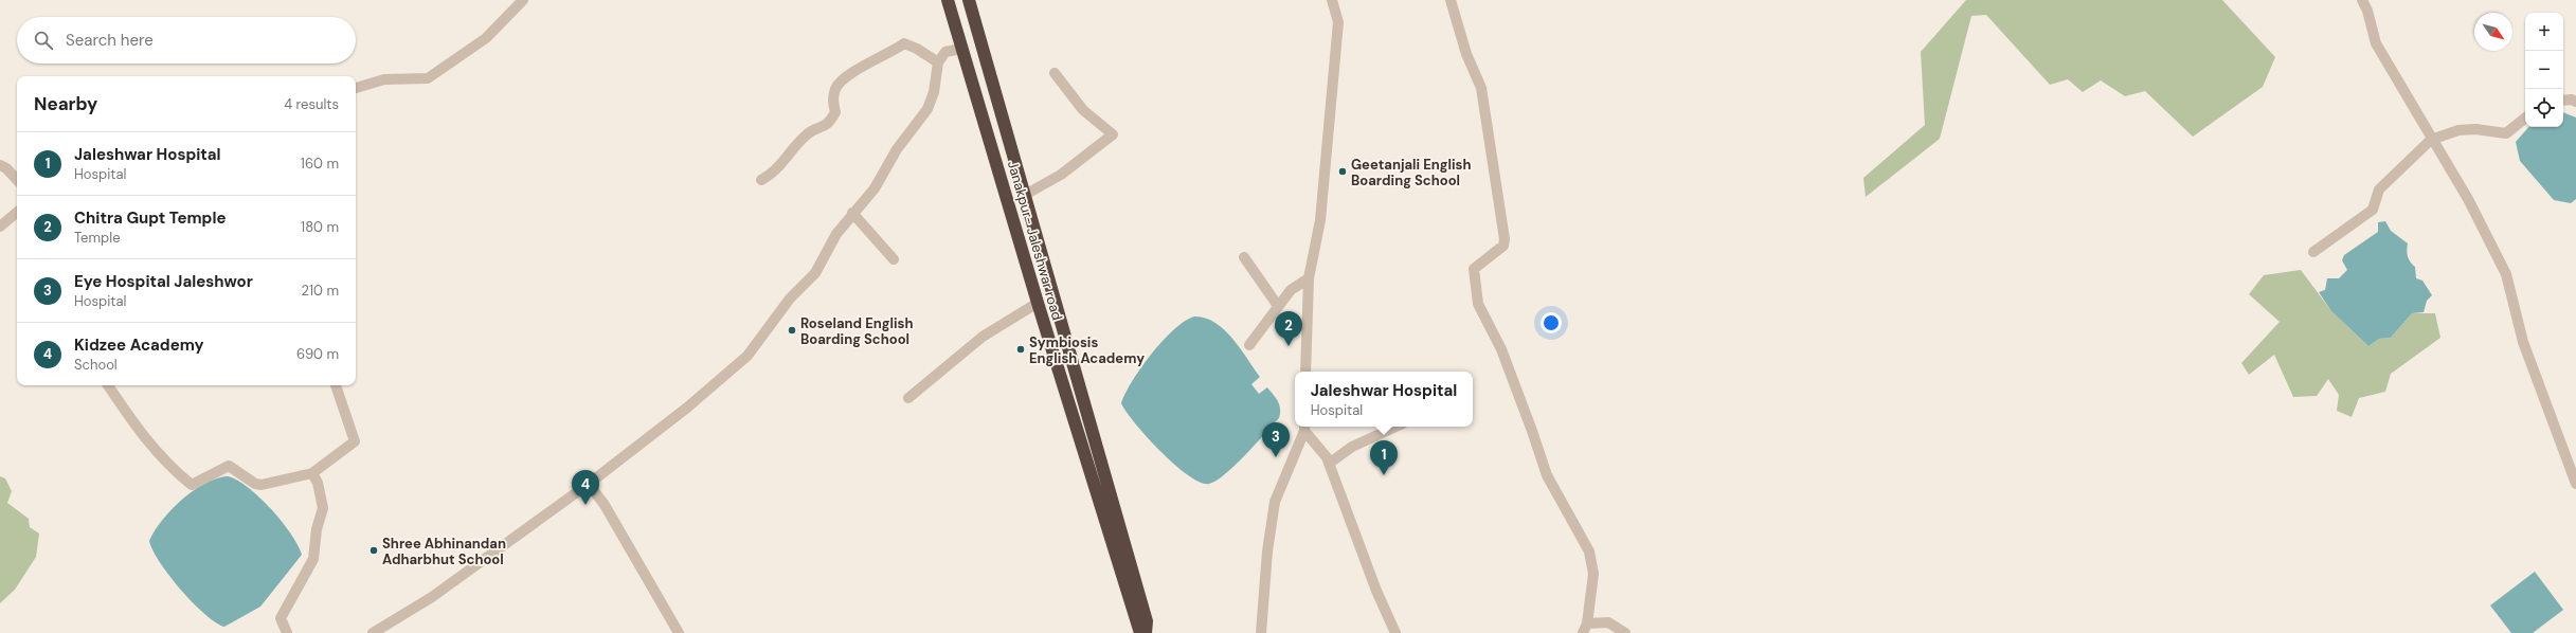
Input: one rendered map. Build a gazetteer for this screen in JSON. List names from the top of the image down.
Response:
{
  "streets": {
    "highway": ["Janakpur- Jaleshwar road"]
  },
  "places": [
    "Geetanjali English Boarding School",
    "Roseland English Boarding School",
    "Symbiosis English Academy",
    "Shree Abhinandan Adharbhut School"
  ],
  "north": "bottom right",
  "page": {
    "map_buttons": ["+", "−"],
    "search": "Search here",
    "heading": ["Nearby", "4 results"],
    "list": [
      {
        "mark": "1",
        "name": "Jaleshwar Hospital",
        "note": "Hospital",
        "value": "160 m"
      },
      {
        "mark": "2",
        "name": "Chitra Gupt Temple",
        "note": "Temple",
        "value": "180 m"
      },
      {
        "mark": "3",
        "name": "Eye Hospital Jaleshwor",
        "note": "Hospital",
        "value": "210 m"
      },
      {
        "mark": "4",
        "name": "Kidzee Academy",
        "note": "School",
        "value": "690 m"
      }
    ],
    "pins": [
      "2",
      "3",
      "1",
      "4"
    ],
    "popup": ["Jaleshwar Hospital", "Hospital"]
  }
}
